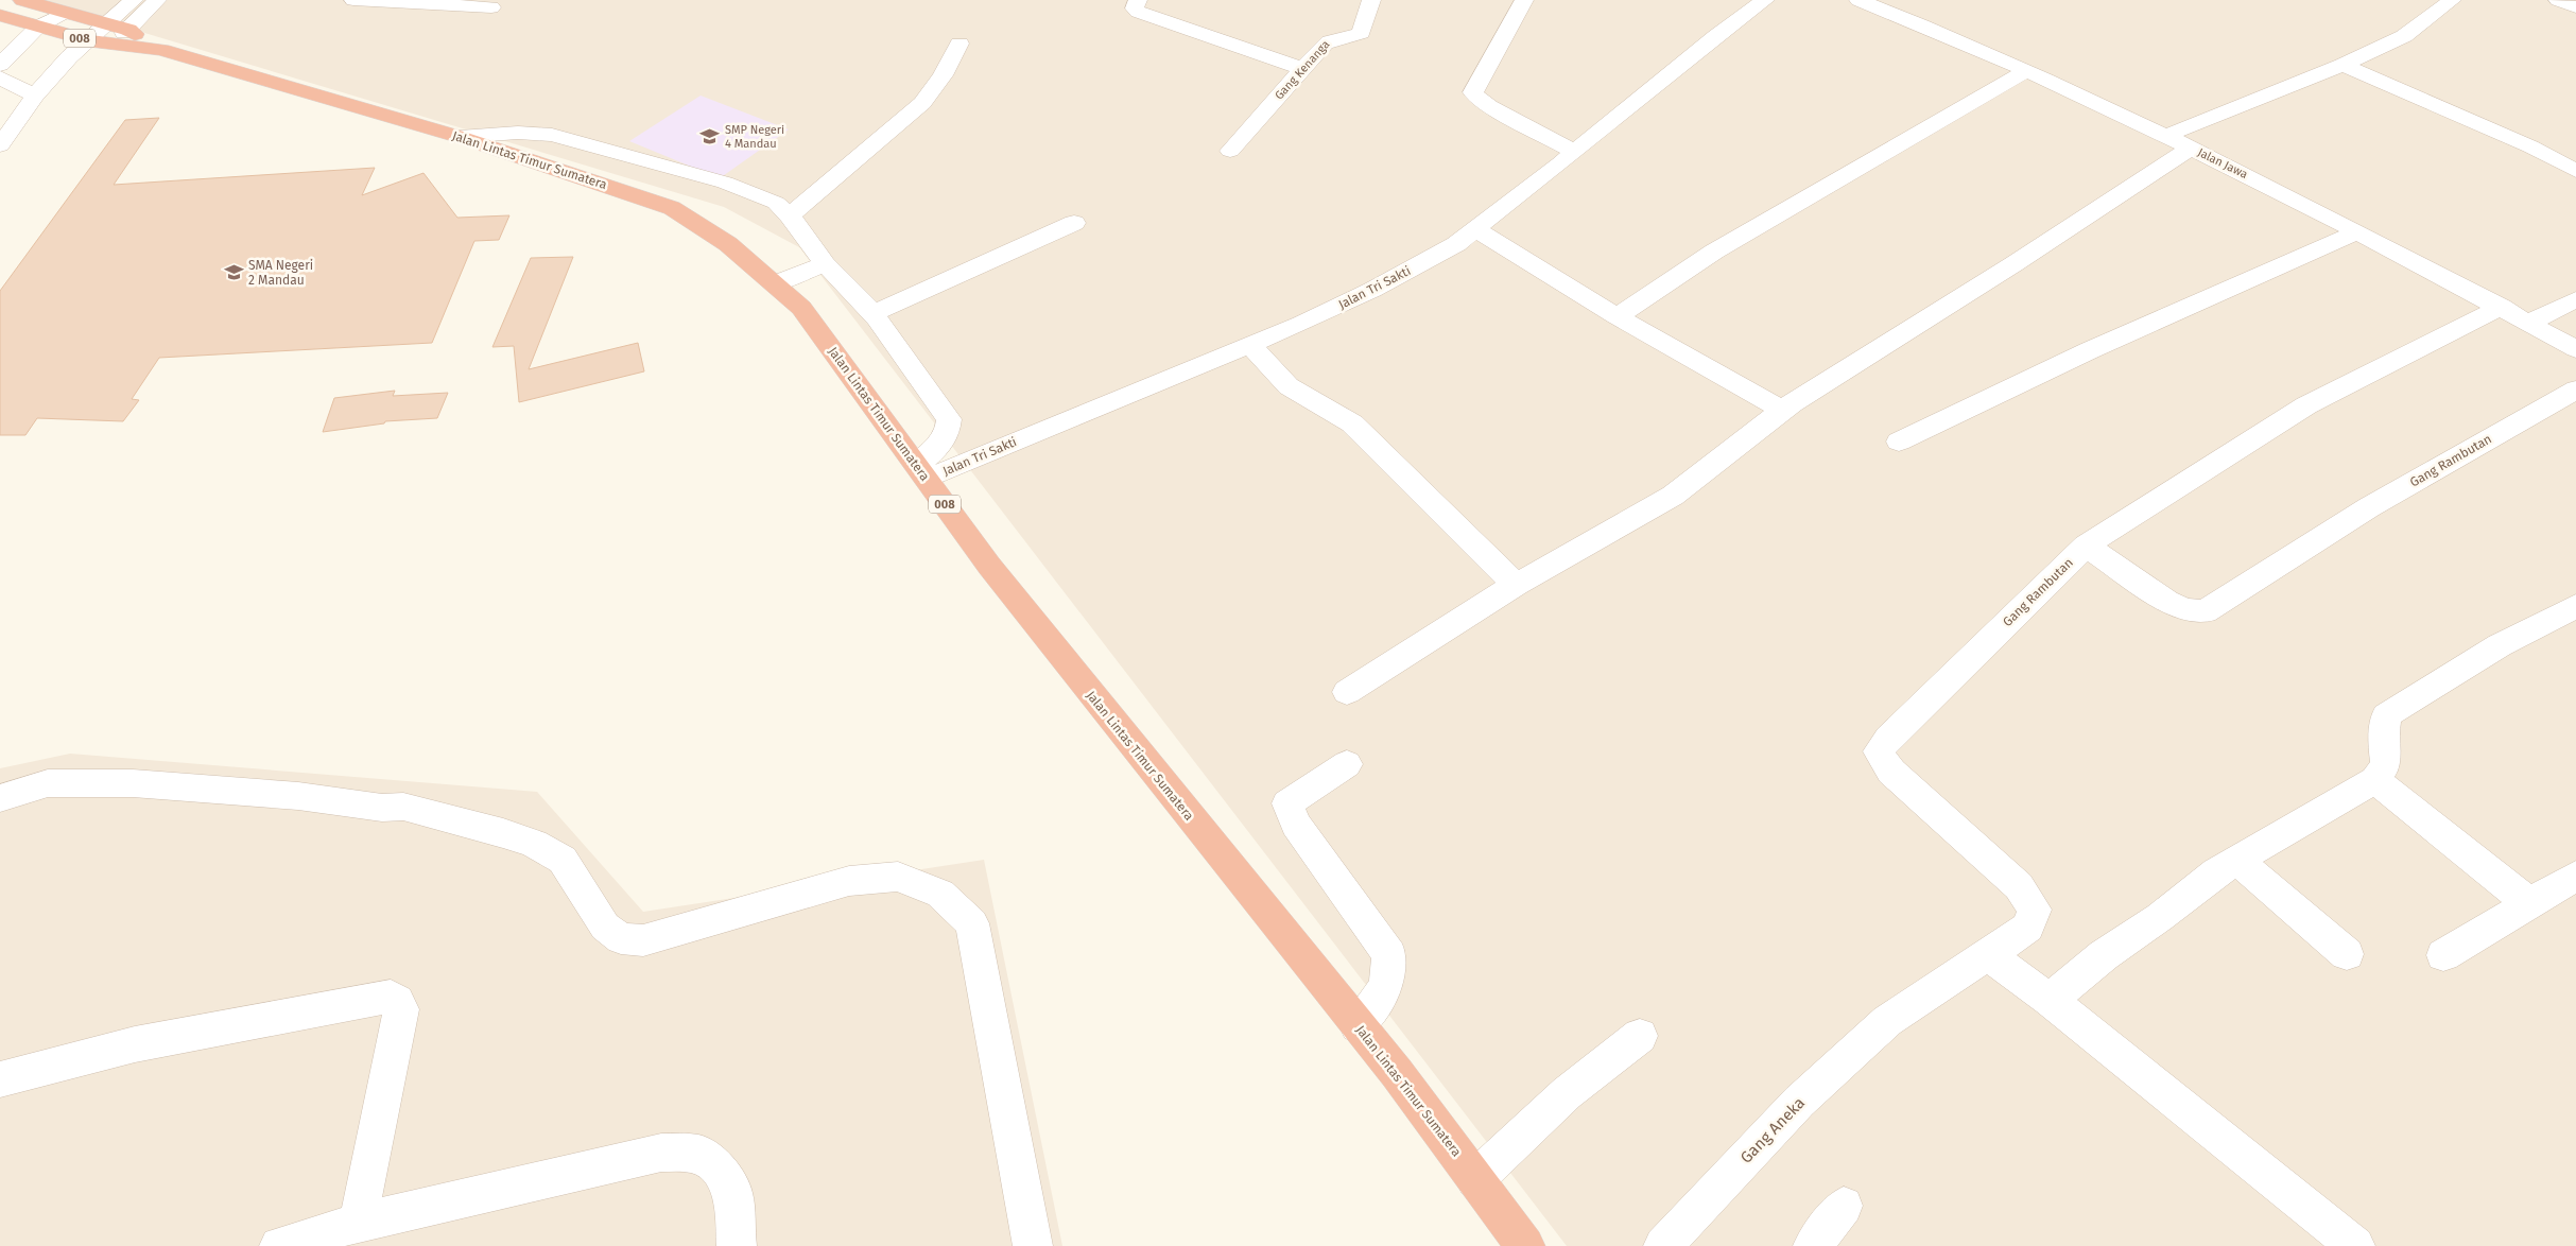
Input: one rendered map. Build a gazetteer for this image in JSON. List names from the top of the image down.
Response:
{
  "streets": {
    "highway": ["008", "Jalan Lintas Timur Sumatera"],
    "street": [
      "Gang Kenanga",
      "Jalan Jawa",
      "Jalan Tri Sakti",
      "Gang Rambutan",
      "Gang Aneka"
    ]
  },
  "crossings": [
    ["008", "Jalan Lintas Timur Sumatera"],
    ["Jalan Lintas Timur Sumatera", "Jalan Tri Sakti"],
    ["Gang Rambutan", "Gang Aneka"]
  ],
  "places": {
    "school or university": ["SMP Negeri 4 Mandau", "SMA Negeri 2 Mandau"]
  }
}
